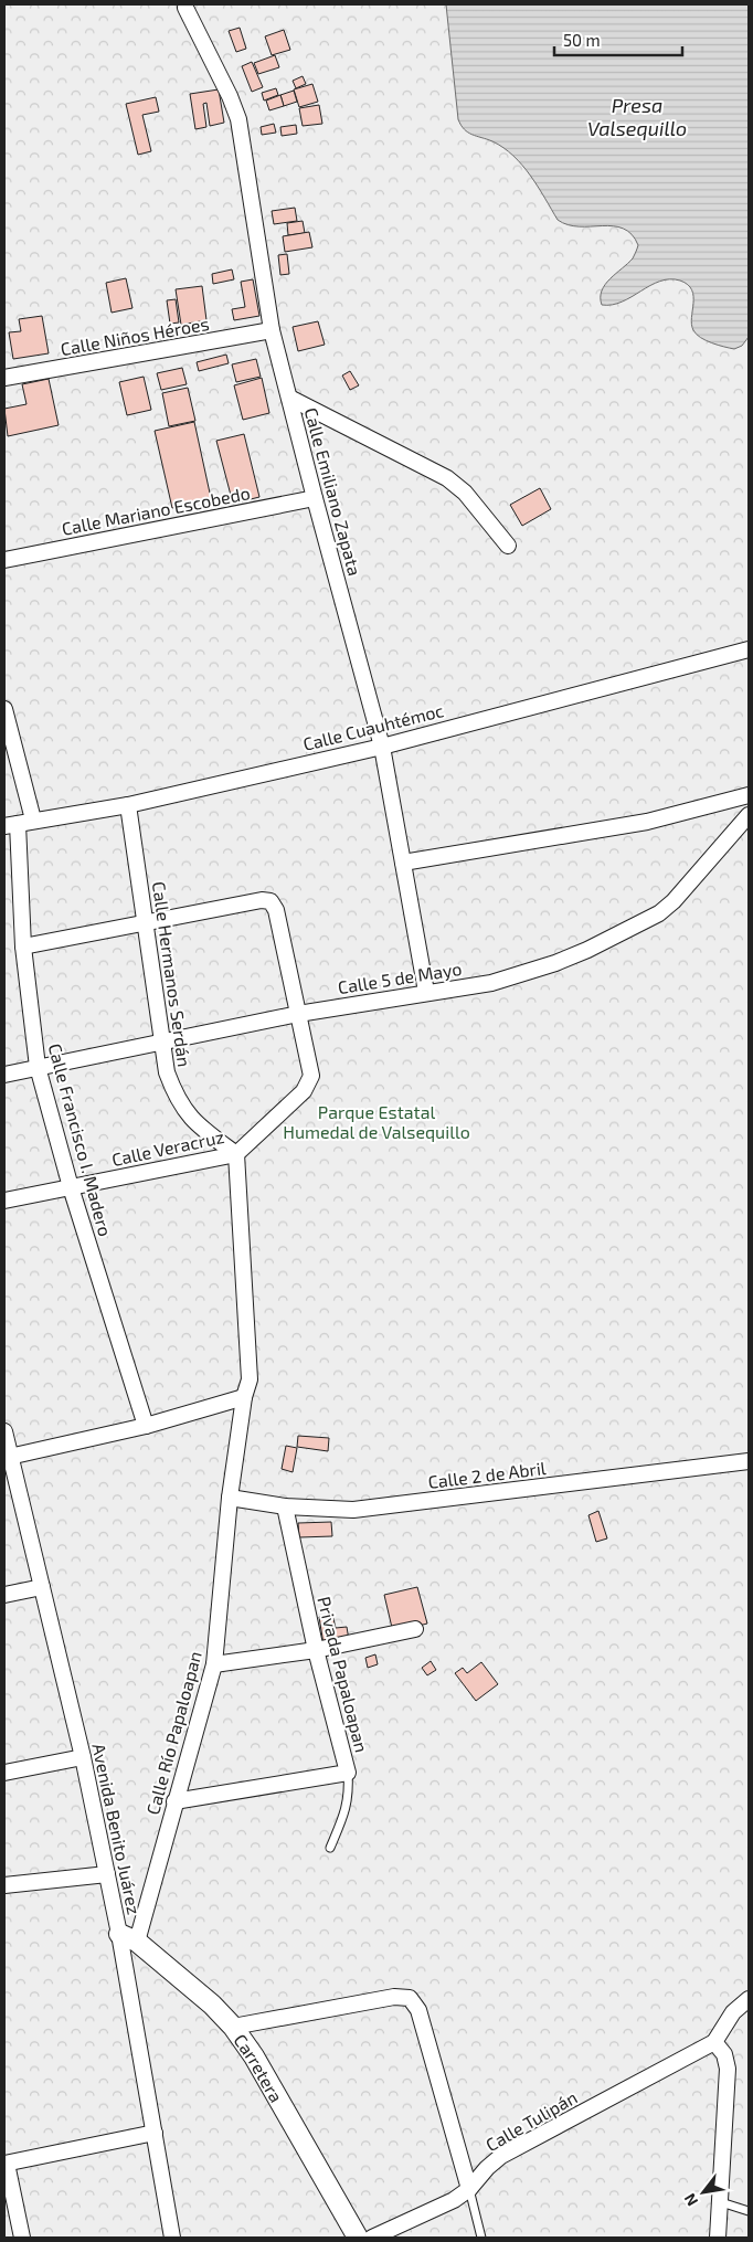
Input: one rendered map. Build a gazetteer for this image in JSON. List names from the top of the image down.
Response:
{
  "streets": {
    "street": [
      "Calle Niños Héroes",
      "Calle Emiliano Zapata",
      "Calle Mariano Escobedo",
      "Calle Cuauhtémoc",
      "Calle Hermanos Serdán",
      "Calle 5 de Mayo",
      "Calle Francisco I. Madero",
      "Calle Veracruz",
      "Calle 2 de Abril",
      "Privada Papaloapan",
      "Calle Río Papaloapan",
      "Avenida Benito Juárez",
      "Carretera",
      "Calle Tulipán"
    ]
  },
  "crossings": [
    ["Calle Niños Héroes", "Calle Emiliano Zapata"],
    ["Calle Emiliano Zapata", "Calle Mariano Escobedo"],
    ["Calle Emiliano Zapata", "Calle Cuauhtémoc"],
    ["Calle Emiliano Zapata", "Calle 5 de Mayo"],
    ["Calle Cuauhtémoc", "Calle Hermanos Serdán"],
    ["Calle Cuauhtémoc", "Calle Francisco I. Madero"],
    ["Calle Hermanos Serdán", "Calle 5 de Mayo"],
    ["Calle Hermanos Serdán", "Calle Veracruz"],
    ["Calle Hermanos Serdán", "Calle Río Papaloapan"],
    ["Calle 5 de Mayo", "Calle Francisco I. Madero"],
    ["Calle 5 de Mayo", "Calle Veracruz"],
    ["Calle Francisco I. Madero", "Calle Veracruz"],
    ["Calle Veracruz", "Calle Río Papaloapan"],
    ["Calle 2 de Abril", "Privada Papaloapan"],
    ["Calle 2 de Abril", "Calle Río Papaloapan"],
    ["Calle Río Papaloapan", "Carretera"],
    ["Avenida Benito Juárez", "Carretera"]
  ],
  "water": ["Presa Valsequillo"],
  "parks": ["Parque Estatal Humedal de Valsequillo"],
  "scale_bar": "50 m",
  "north": "bottom left"
}
